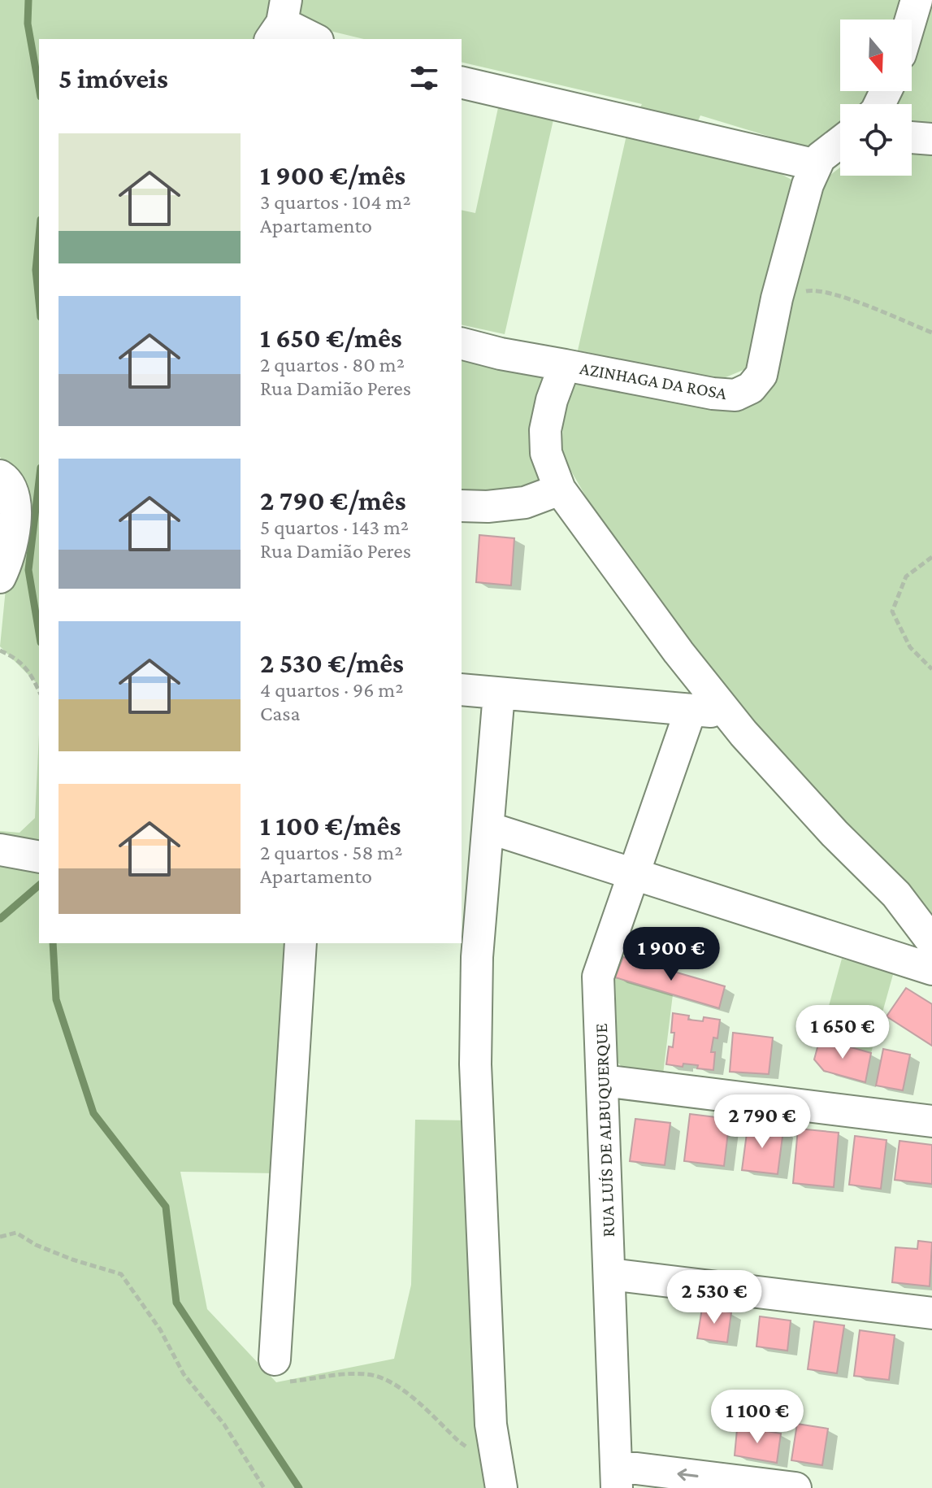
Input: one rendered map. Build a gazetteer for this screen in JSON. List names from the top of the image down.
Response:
{
  "streets": {
    "street": ["AZINHAGA DA ROSA", "RUA LUÍS DE ALBUQUERQUE"]
  },
  "north": "bottom",
  "page": {
    "heading": "5 imóveis",
    "list": [
      {
        "name": "1 900 €/mês",
        "note": "3 quartos · 104 m² · Apartamento"
      },
      {
        "name": "1 650 €/mês",
        "note": "2 quartos · 80 m² · Rua Damião Peres"
      },
      {
        "name": "2 790 €/mês",
        "note": "5 quartos · 143 m² · Rua Damião Peres"
      },
      {
        "name": "2 530 €/mês",
        "note": "4 quartos · 96 m² · Casa"
      },
      {
        "name": "1 100 €/mês",
        "note": "2 quartos · 58 m² · Apartamento"
      }
    ],
    "price": [
      "1 900 €",
      "1 650 €",
      "2 790 €",
      "2 530 €",
      "1 100 €"
    ]
  }
}
